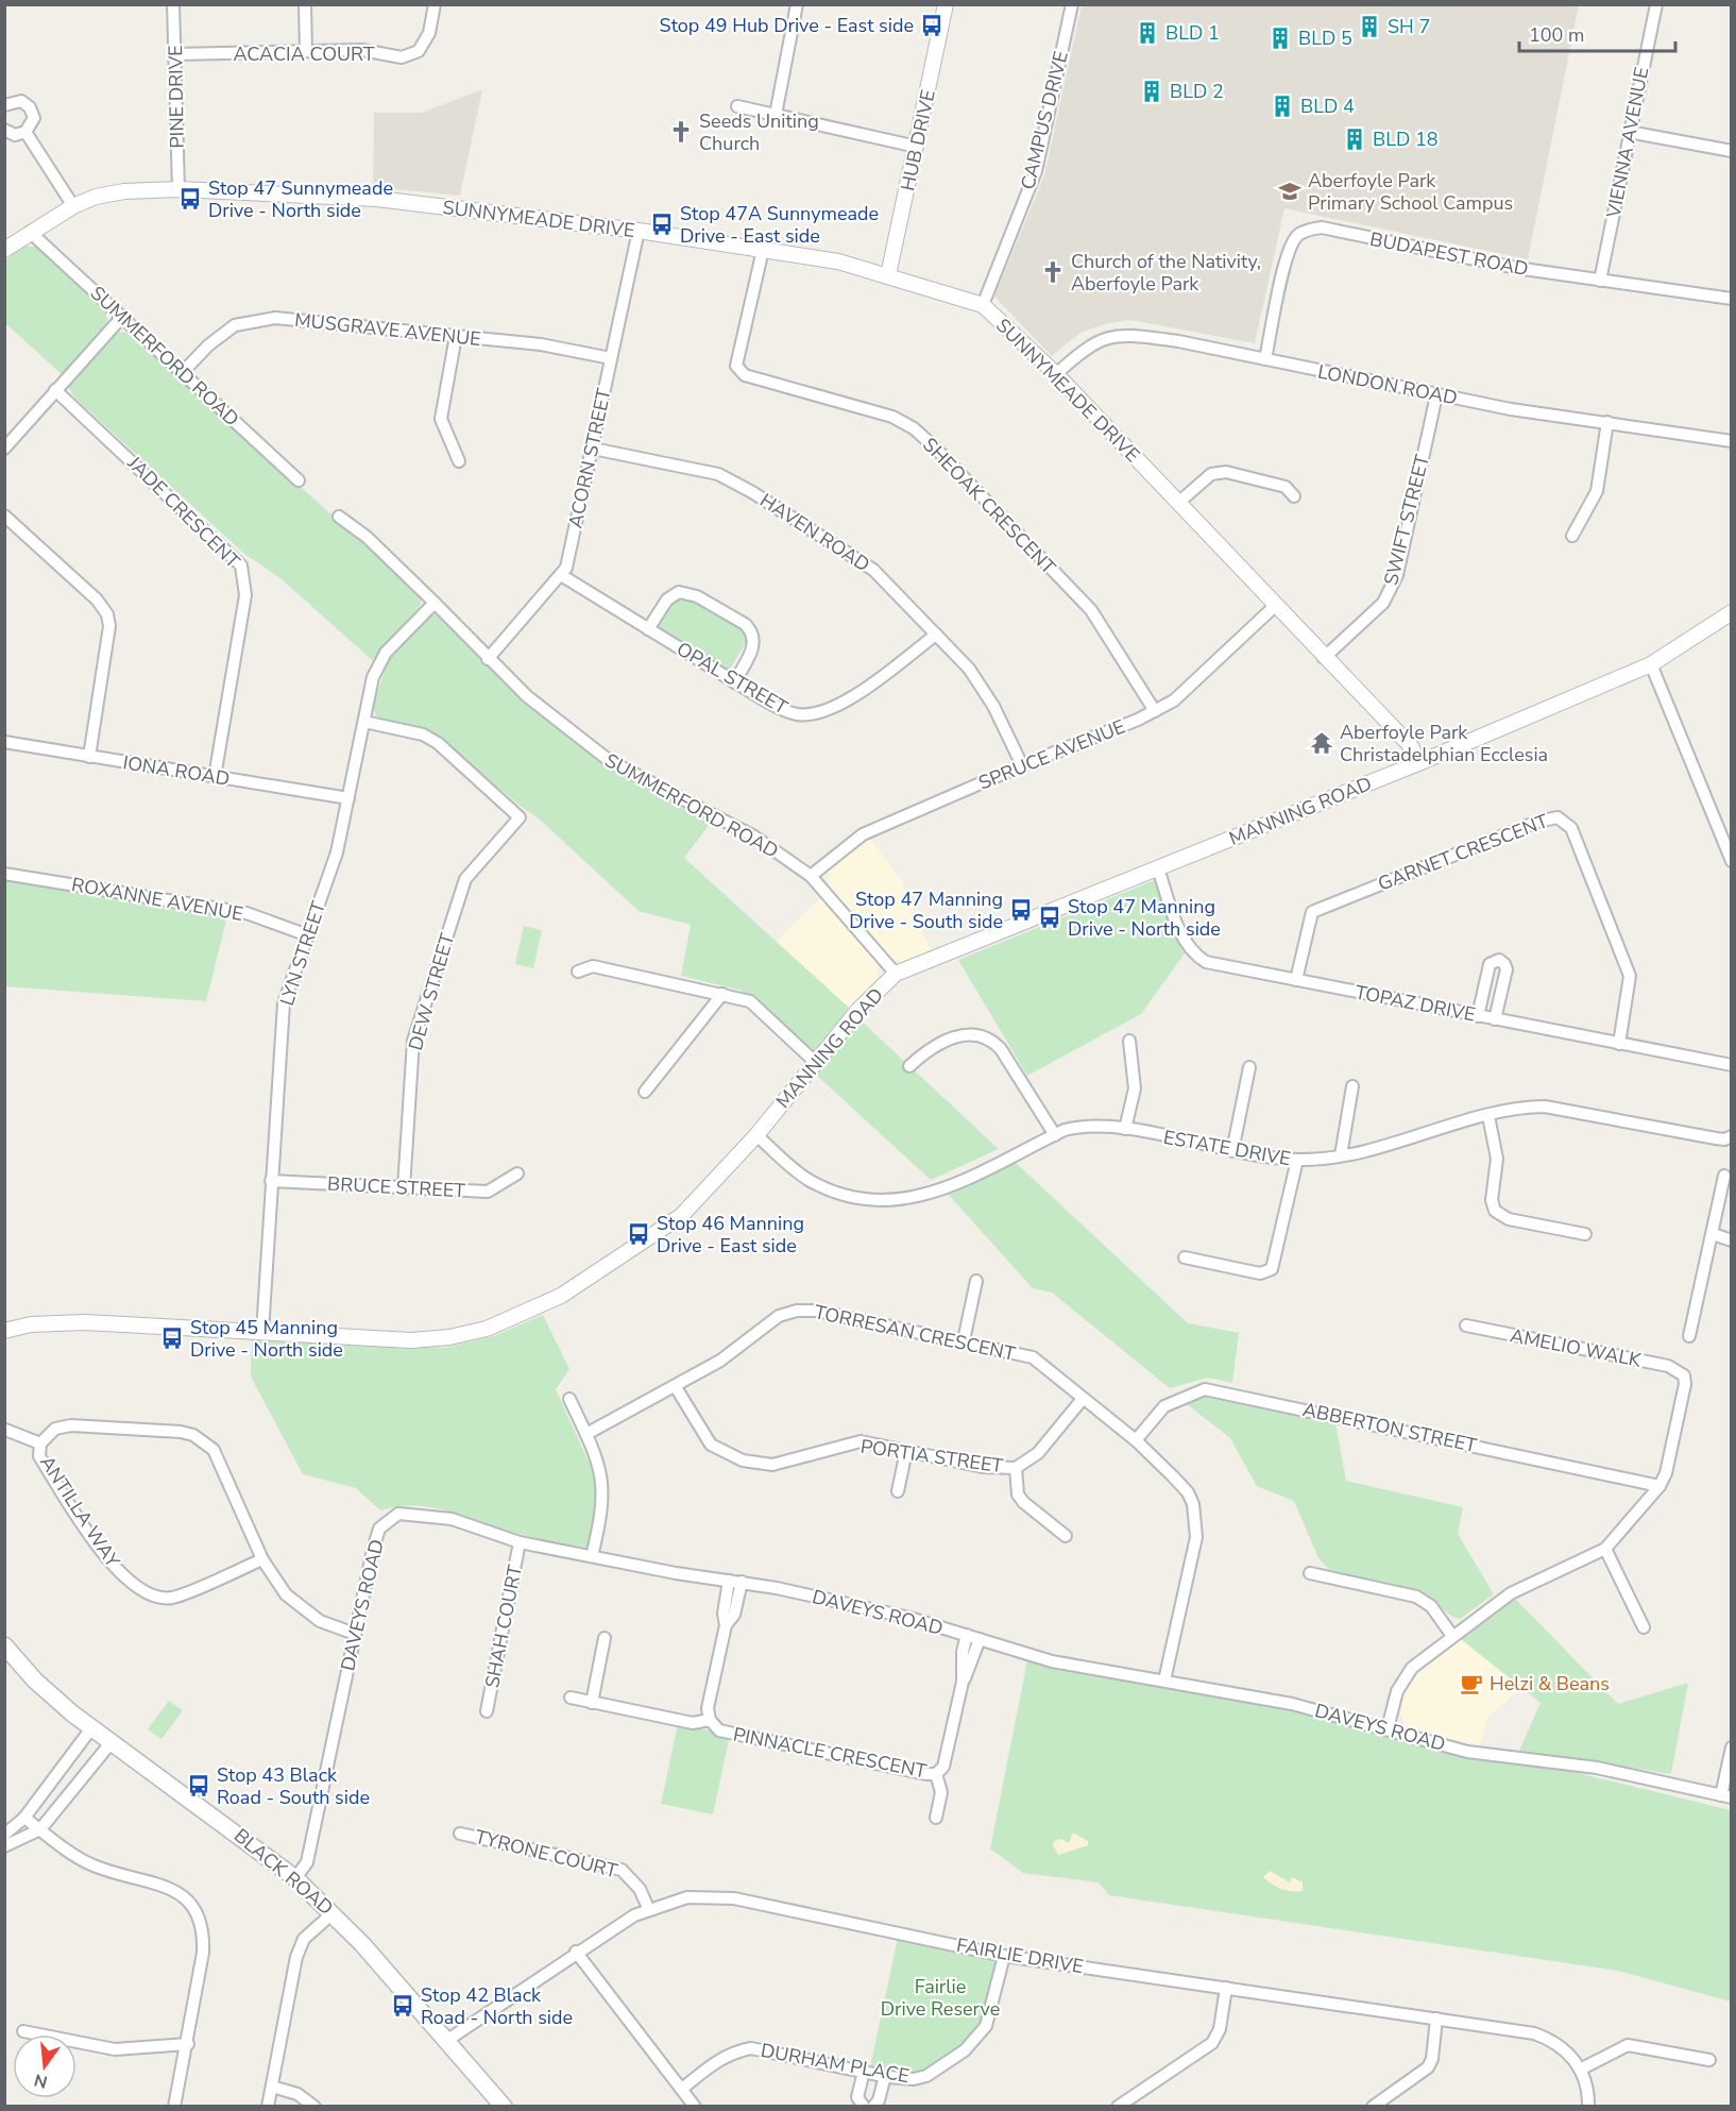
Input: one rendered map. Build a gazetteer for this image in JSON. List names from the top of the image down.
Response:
{
  "streets": {
    "main road": ["BLACK ROAD"],
    "street": [
      "ACACIA COURT",
      "PINE DRIVE",
      "CAMPUS DRIVE",
      "HUB DRIVE",
      "VIENNA AVENUE",
      "SUNNYMEADE DRIVE",
      "BUDAPEST ROAD",
      "MUSGRAVE AVENUE",
      "SUMMERFORD ROAD",
      "LONDON ROAD",
      "ACORN STREET",
      "SHEOAK CRESCENT",
      "JADE CRESCENT",
      "SWIFT STREET",
      "HAVEN ROAD",
      "OPAL STREET",
      "SPRUCE AVENUE",
      "IONA ROAD",
      "MANNING ROAD",
      "GARNET CRESCENT",
      "ROXANNE AVENUE",
      "LYN STREET",
      "DEW STREET",
      "TOPAZ DRIVE",
      "ESTATE DRIVE",
      "BRUCE STREET",
      "TORRESAN CRESCENT",
      "AMELIO WALK",
      "ABBERTON STREET",
      "PORTIA STREET",
      "ANTILLA WAY",
      "DAVEYS ROAD",
      "SHAH COURT",
      "PINNACLE CRESCENT",
      "TYRONE COURT",
      "FAIRLIE DRIVE",
      "DURHAM PLACE"
    ]
  },
  "crossings": [
    ["ACACIA COURT", "PINE DRIVE"],
    ["PINE DRIVE", "SUNNYMEADE DRIVE"],
    ["CAMPUS DRIVE", "SUNNYMEADE DRIVE"],
    ["HUB DRIVE", "SUNNYMEADE DRIVE"],
    ["VIENNA AVENUE", "BUDAPEST ROAD"],
    ["SUNNYMEADE DRIVE", "SUMMERFORD ROAD"],
    ["SUNNYMEADE DRIVE", "LONDON ROAD"],
    ["SUNNYMEADE DRIVE", "ACORN STREET"],
    ["SUNNYMEADE DRIVE", "SHEOAK CRESCENT"],
    ["SUNNYMEADE DRIVE", "SWIFT STREET"],
    ["SUNNYMEADE DRIVE", "SPRUCE AVENUE"],
    ["SUNNYMEADE DRIVE", "MANNING ROAD"],
    ["BUDAPEST ROAD", "LONDON ROAD"],
    ["MUSGRAVE AVENUE", "SUMMERFORD ROAD"],
    ["MUSGRAVE AVENUE", "ACORN STREET"],
    ["SUMMERFORD ROAD", "ACORN STREET"],
    ["SUMMERFORD ROAD", "SPRUCE AVENUE"],
    ["SUMMERFORD ROAD", "MANNING ROAD"],
    ["SUMMERFORD ROAD", "LYN STREET"],
    ["LONDON ROAD", "SWIFT STREET"],
    ["ACORN STREET", "HAVEN ROAD"],
    ["ACORN STREET", "OPAL STREET"],
    ["SHEOAK CRESCENT", "SPRUCE AVENUE"],
    ["JADE CRESCENT", "IONA ROAD"],
    ["HAVEN ROAD", "OPAL STREET"],
    ["HAVEN ROAD", "SPRUCE AVENUE"],
    ["IONA ROAD", "LYN STREET"],
    ["MANNING ROAD", "LYN STREET"],
    ["MANNING ROAD", "TOPAZ DRIVE"],
    ["MANNING ROAD", "ESTATE DRIVE"],
    ["GARNET CRESCENT", "TOPAZ DRIVE"],
    ["ROXANNE AVENUE", "LYN STREET"],
    ["LYN STREET", "DEW STREET"],
    ["LYN STREET", "BRUCE STREET"],
    ["DEW STREET", "BRUCE STREET"],
    ["TORRESAN CRESCENT", "ABBERTON STREET"],
    ["TORRESAN CRESCENT", "PORTIA STREET"],
    ["TORRESAN CRESCENT", "DAVEYS ROAD"],
    ["AMELIO WALK", "ABBERTON STREET"],
    ["ANTILLA WAY", "DAVEYS ROAD"],
    ["DAVEYS ROAD", "SHAH COURT"],
    ["DAVEYS ROAD", "PINNACLE CRESCENT"],
    ["DAVEYS ROAD", "BLACK ROAD"],
    ["TYRONE COURT", "FAIRLIE DRIVE"],
    ["BLACK ROAD", "FAIRLIE DRIVE"],
    ["FAIRLIE DRIVE", "DURHAM PLACE"]
  ],
  "parks": ["Fairlie Drive Reserve"],
  "places": {
    "bus stop": [
      "Stop 49 Hub Drive - East side",
      "Stop 47 Sunnymeade Drive - North side",
      "Stop 47A Sunnymeade Drive - East side",
      "Stop 47 Manning Drive - South side",
      "Stop 47 Manning Drive - North side",
      "Stop 46 Manning Drive - East side",
      "Stop 45 Manning Drive - North side",
      "Stop 43 Black Road - South side",
      "Stop 42 Black Road - North side"
    ],
    "building": [
      "SH 7",
      "BLD 1",
      "BLD 5",
      "BLD 2",
      "BLD 4",
      "BLD 18"
    ],
    "church": ["Seeds Uniting Church", "Church of the Nativity, Aberfoyle Park"],
    "school or university": ["Aberfoyle Park Primary School Campus"],
    "temple": ["Aberfoyle Park Christadelphian Ecclesia"],
    "cafe": ["Helzi & Beans"]
  },
  "scale_bar": "100 m",
  "north": "bottom"
}
